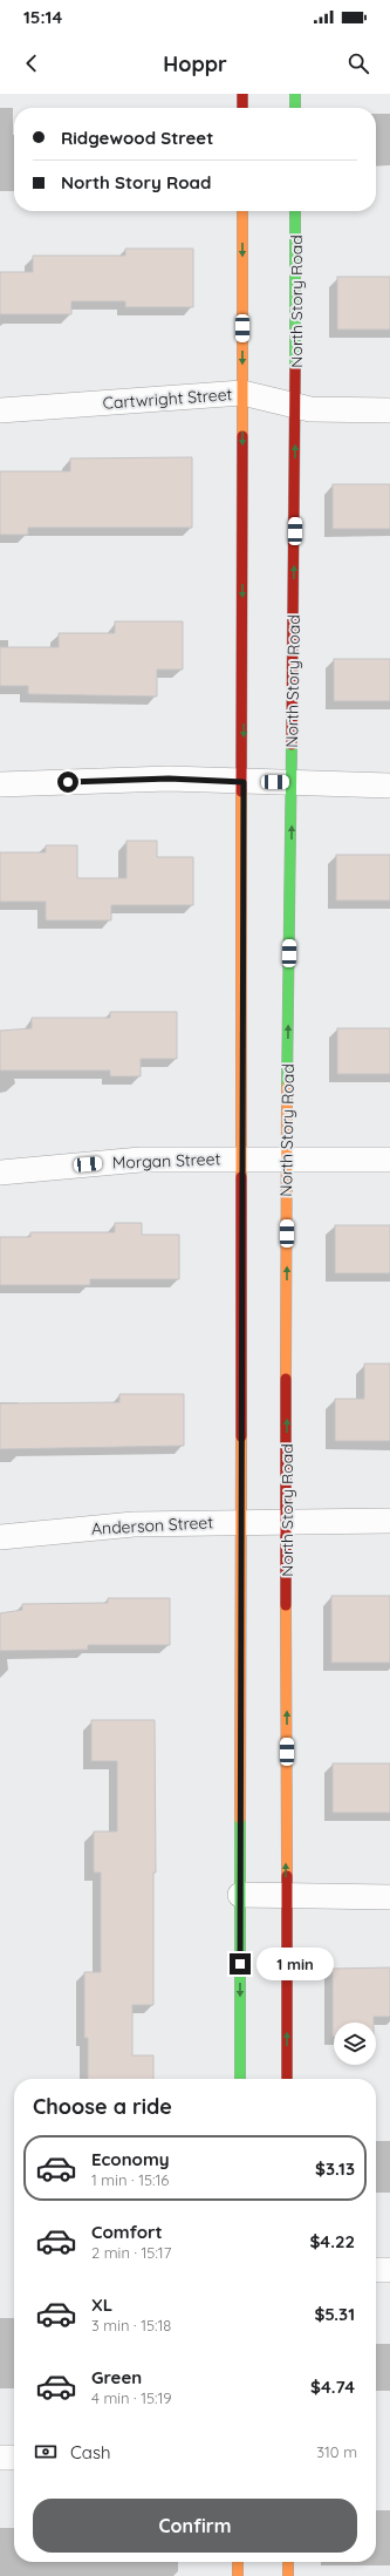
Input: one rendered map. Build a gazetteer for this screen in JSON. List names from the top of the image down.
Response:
{
  "streets": {
    "main road": ["North Story Road"],
    "street": ["Cartwright Street", "Morgan Street", "Anderson Street"]
  },
  "crossings": [
    ["North Story Road", "Cartwright Street"],
    ["North Story Road", "Morgan Street"],
    ["North Story Road", "Anderson Street"]
  ],
  "page": {
    "status": "15:14",
    "header": "Hoppr",
    "banner": ["Ridgewood Street", "North Story Road"],
    "bubble": "1 min",
    "heading": "Choose a ride",
    "list": [
      {
        "name": "Economy",
        "note": "1 min · 15:16",
        "value": "$3.13"
      },
      {
        "name": "Comfort",
        "note": "2 min · 15:17",
        "value": "$4.22"
      },
      {
        "name": "XL",
        "note": "3 min · 15:18",
        "value": "$5.31"
      },
      {
        "name": "Green",
        "note": "4 min · 15:19",
        "value": "$4.74"
      }
    ],
    "pay": ["Cash", "310 m"],
    "buttons": "Confirm"
  }
}
